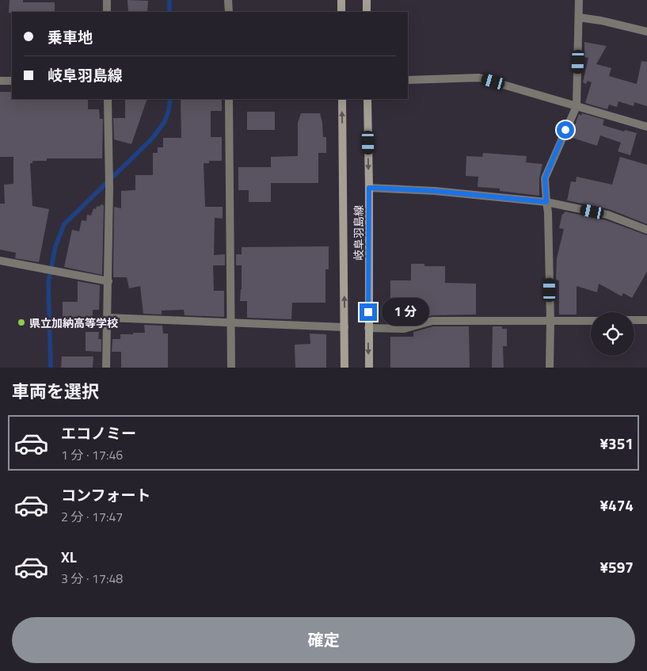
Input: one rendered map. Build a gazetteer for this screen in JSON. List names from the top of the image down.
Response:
{
  "streets": {
    "main road": ["岐阜羽島線"]
  },
  "places": ["県立加納高等学校"],
  "page": {
    "banner": ["乗車地", "岐阜羽島線"],
    "bubble": "1 分",
    "heading": "車両を選択",
    "list": [
      {
        "name": "エコノミー",
        "note": "1 分 · 17:46",
        "value": "¥351"
      },
      {
        "name": "コンフォート",
        "note": "2 分 · 17:47",
        "value": "¥474"
      },
      {
        "name": "XL",
        "note": "3 分 · 17:48",
        "value": "¥597"
      }
    ],
    "buttons": "確定"
  }
}
